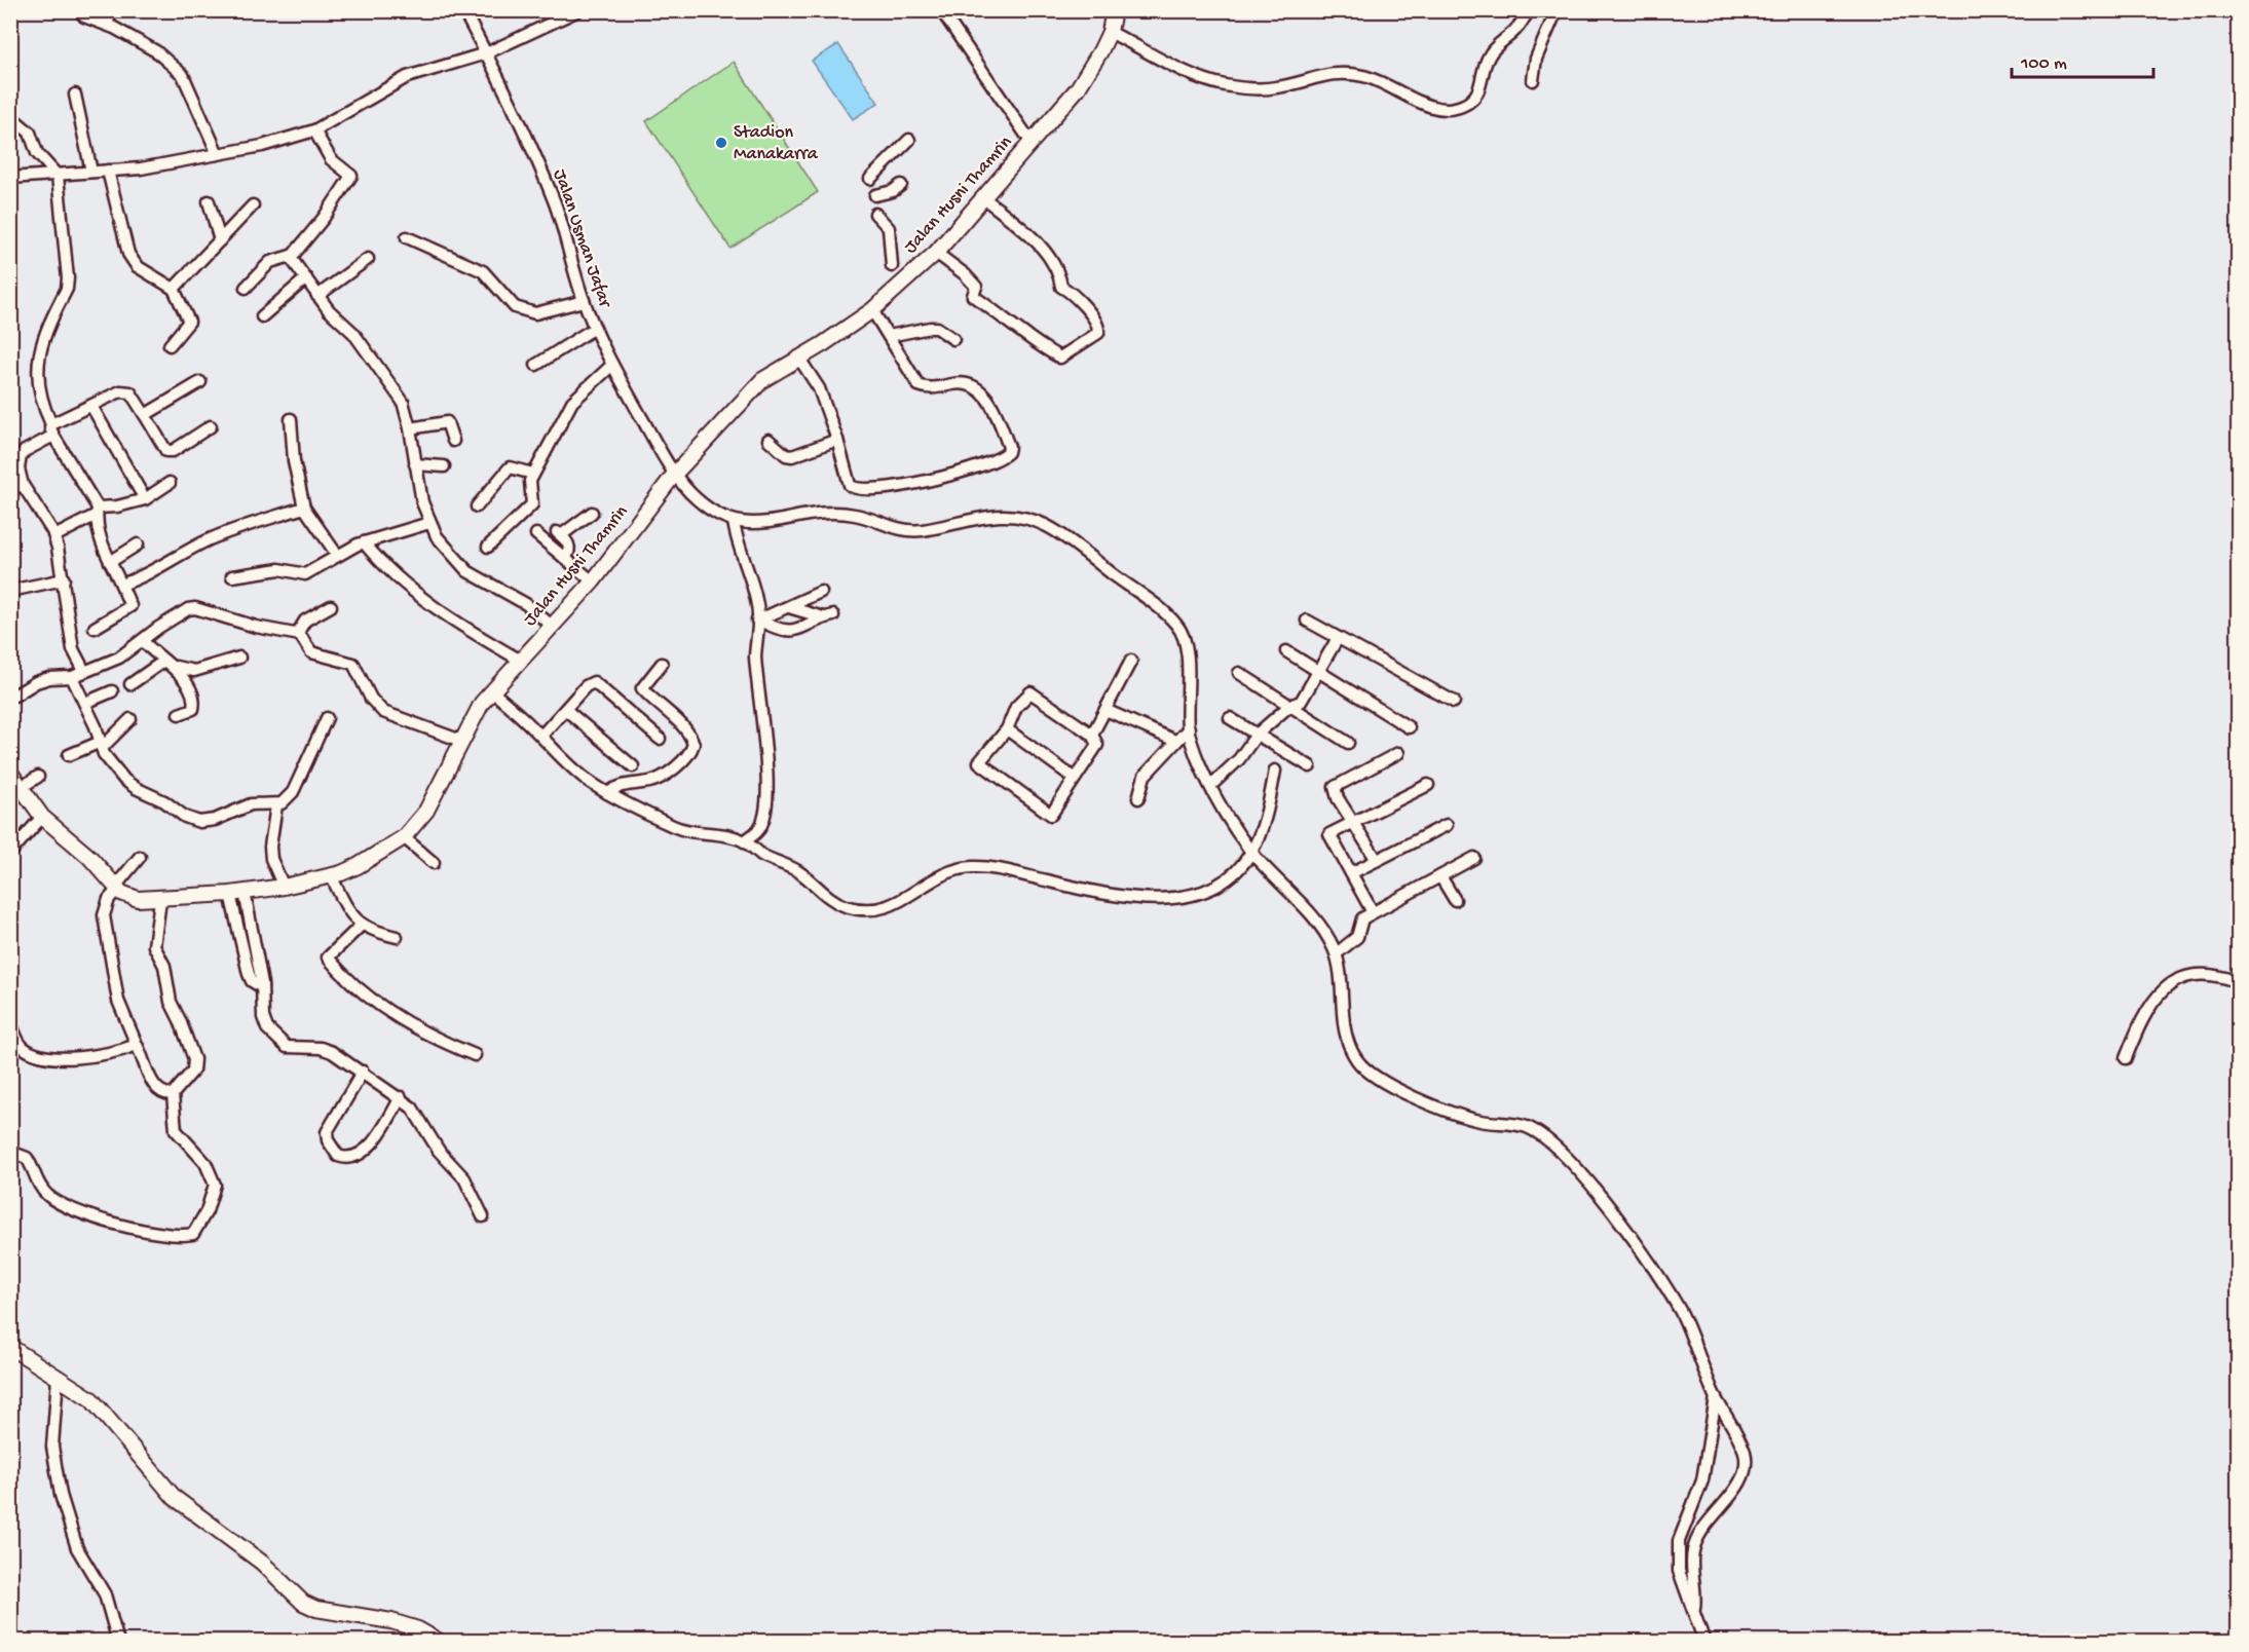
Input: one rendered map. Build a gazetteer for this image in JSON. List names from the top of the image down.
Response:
{
  "streets": {
    "street": ["Jalan Husni Thamrin", "Jalan Usman Jafar"]
  },
  "crossings": [
    ["Jalan Husni Thamrin", "Jalan Usman Jafar"]
  ],
  "places": ["Stadion Manakarra"],
  "scale_bar": "100 m"
}
